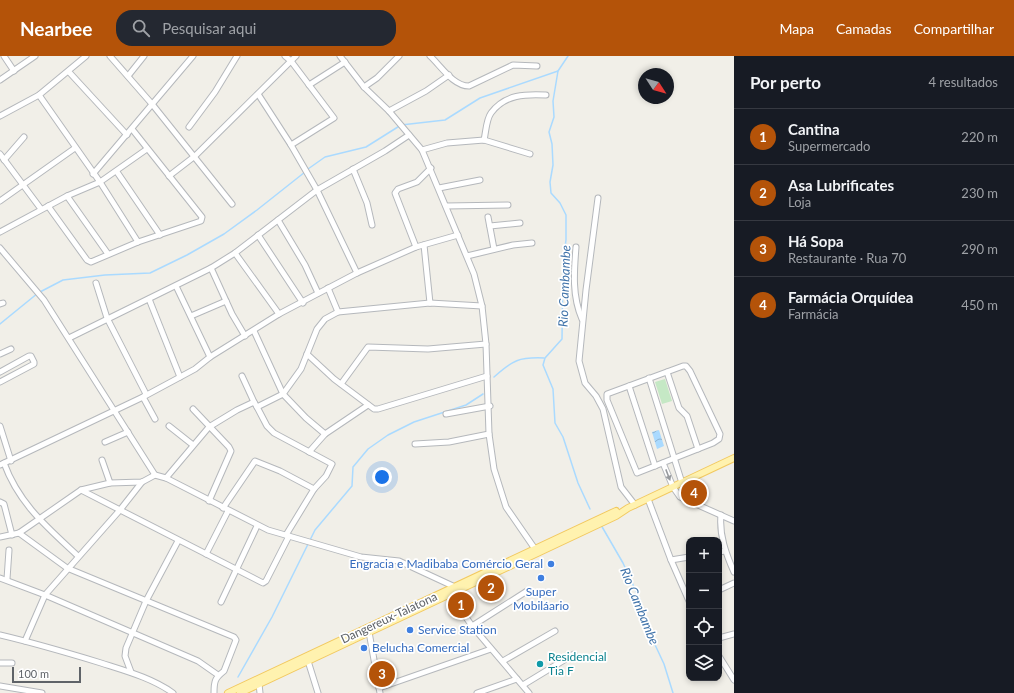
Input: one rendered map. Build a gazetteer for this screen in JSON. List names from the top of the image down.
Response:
{
  "streets": {
    "main road": ["Dangereux-Talatona"]
  },
  "water": ["Rio Cambambe"],
  "places": [
    "Engracia e Madibaba Comércio Geral",
    "Super Mobiláario",
    "Service Station",
    "Belucha Comercial",
    "Residencial Tia F"
  ],
  "scale_bar": "100 m",
  "north": "bottom right",
  "page": {
    "header": "Nearbee",
    "search": "Pesquisar aqui",
    "nav": ["Mapa", "Camadas", "Compartilhar"],
    "heading": ["Por perto", "4 resultados"],
    "list": [
      {
        "mark": "1",
        "name": "Cantina",
        "note": "Supermercado",
        "value": "220 m"
      },
      {
        "mark": "2",
        "name": "Asa Lubrificates",
        "note": "Loja",
        "value": "230 m"
      },
      {
        "mark": "3",
        "name": "Há Sopa",
        "note": "Restaurante · Rua 70",
        "value": "290 m"
      },
      {
        "mark": "4",
        "name": "Farmácia Orquídea",
        "note": "Farmácia",
        "value": "450 m"
      }
    ],
    "pins": [
      "4",
      "2",
      "1",
      "3"
    ],
    "map_buttons": ["+", "−"],
    "scale": "100 m"
  }
}
